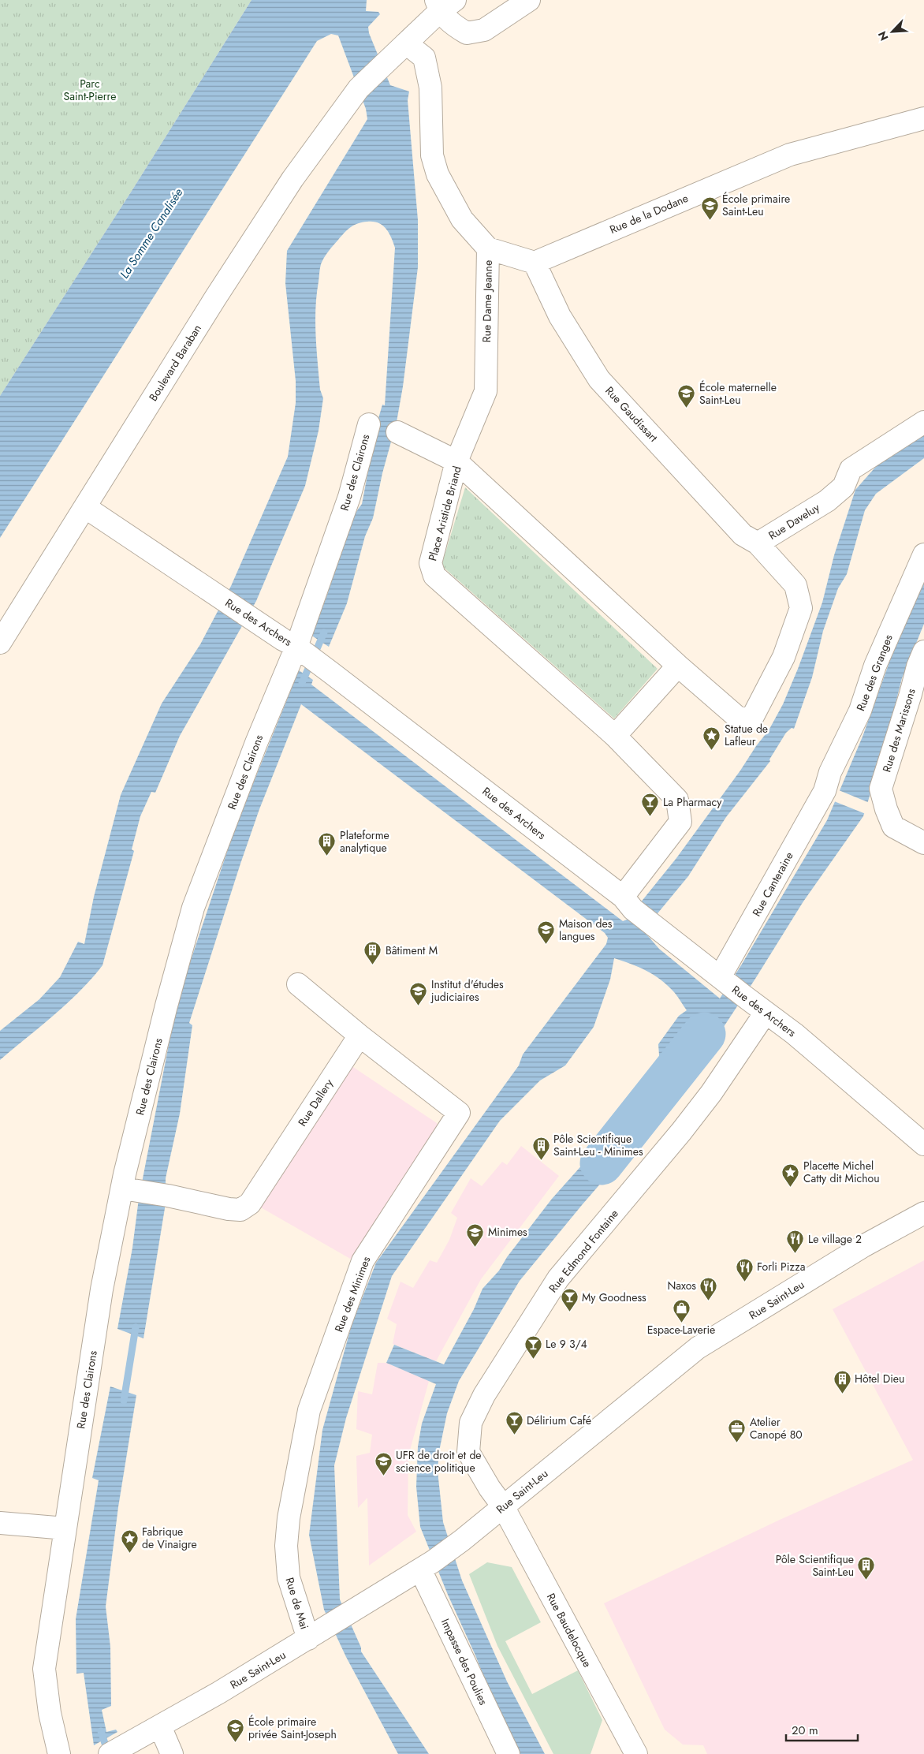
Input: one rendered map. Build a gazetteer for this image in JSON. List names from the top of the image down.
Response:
{
  "streets": {
    "street": [
      "Rue de la Dodane",
      "Rue Dame Jeanne",
      "Boulevard Baraban",
      "Rue Gaudissart",
      "Rue des Clairons",
      "Place Aristide Briand",
      "Rue Daveluy",
      "Rue des Archers",
      "Rue des Granges",
      "Rue des Marissons",
      "Rue Canteraine",
      "Rue Dallery",
      "Rue Edmond Fontaine",
      "Rue des Minimes",
      "Rue Saint-Leu",
      "Rue de Mai",
      "Rue Baudelocque",
      "Impasse des Poulies"
    ]
  },
  "crossings": [
    ["Rue de la Dodane", "Rue Gaudissart"],
    ["Rue Dame Jeanne", "Boulevard Baraban"],
    ["Rue Dame Jeanne", "Place Aristide Briand"],
    ["Boulevard Baraban", "Rue des Archers"],
    ["Rue Gaudissart", "Rue Daveluy"],
    ["Rue des Clairons", "Rue des Archers"],
    ["Rue des Clairons", "Rue Dallery"],
    ["Place Aristide Briand", "Rue Daveluy"],
    ["Place Aristide Briand", "Rue des Archers"],
    ["Rue des Archers", "Rue Canteraine"],
    ["Rue des Archers", "Rue Edmond Fontaine"],
    ["Rue des Granges", "Rue Canteraine"],
    ["Rue Dallery", "Rue des Minimes"],
    ["Rue Edmond Fontaine", "Rue Saint-Leu"],
    ["Rue Edmond Fontaine", "Rue Baudelocque"],
    ["Rue des Minimes", "Rue de Mai"],
    ["Rue Saint-Leu", "Rue de Mai"],
    ["Rue Saint-Leu", "Rue Baudelocque"],
    ["Rue Saint-Leu", "Impasse des Poulies"]
  ],
  "water": ["La Somme Canalisée"],
  "parks": ["Parc Saint-Pierre"],
  "places": {
    "school or university": [
      "École primaire Saint-Leu",
      "École maternelle Saint-Leu",
      "Maison des langues",
      "Institut d'études judiciaires",
      "Minimes",
      "UFR de droit et de science politique",
      "École primaire privée Saint-Joseph"
    ],
    "place": ["Statue de Lafleur", "Placette Michel Catty dit Michou", "Fabrique de Vinaigre"],
    "bar": [
      "La Pharmacy",
      "My Goodness",
      "Le 9 3/4",
      "Délirium Café"
    ],
    "building": [
      "Plateforme analytique",
      "Bâtiment M",
      "Pôle Scientifique Saint-Leu - Minimes",
      "Hôtel Dieu",
      "Pôle Scientifique Saint-Leu"
    ],
    "restaurant": ["Le village 2", "Forli Pizza", "Naxos"],
    "shop": ["Espace-Laverie"],
    "office": ["Atelier Canopé 80"]
  },
  "scale_bar": "20 m",
  "north": "bottom left"
}
